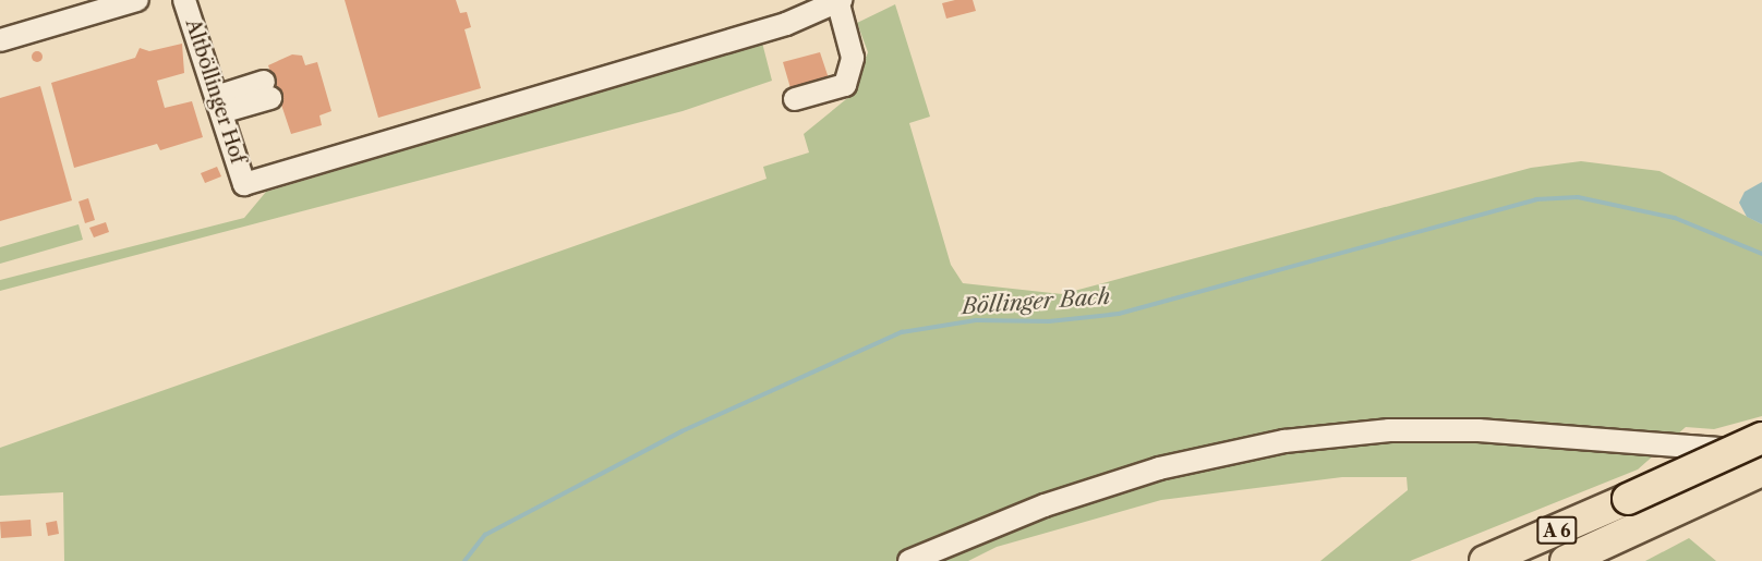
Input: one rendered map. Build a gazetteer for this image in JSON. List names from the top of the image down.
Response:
{
  "streets": {
    "highway": ["A 6"],
    "street": ["Altböllinger Hof"]
  },
  "water": ["Böllinger Bach"]
}
